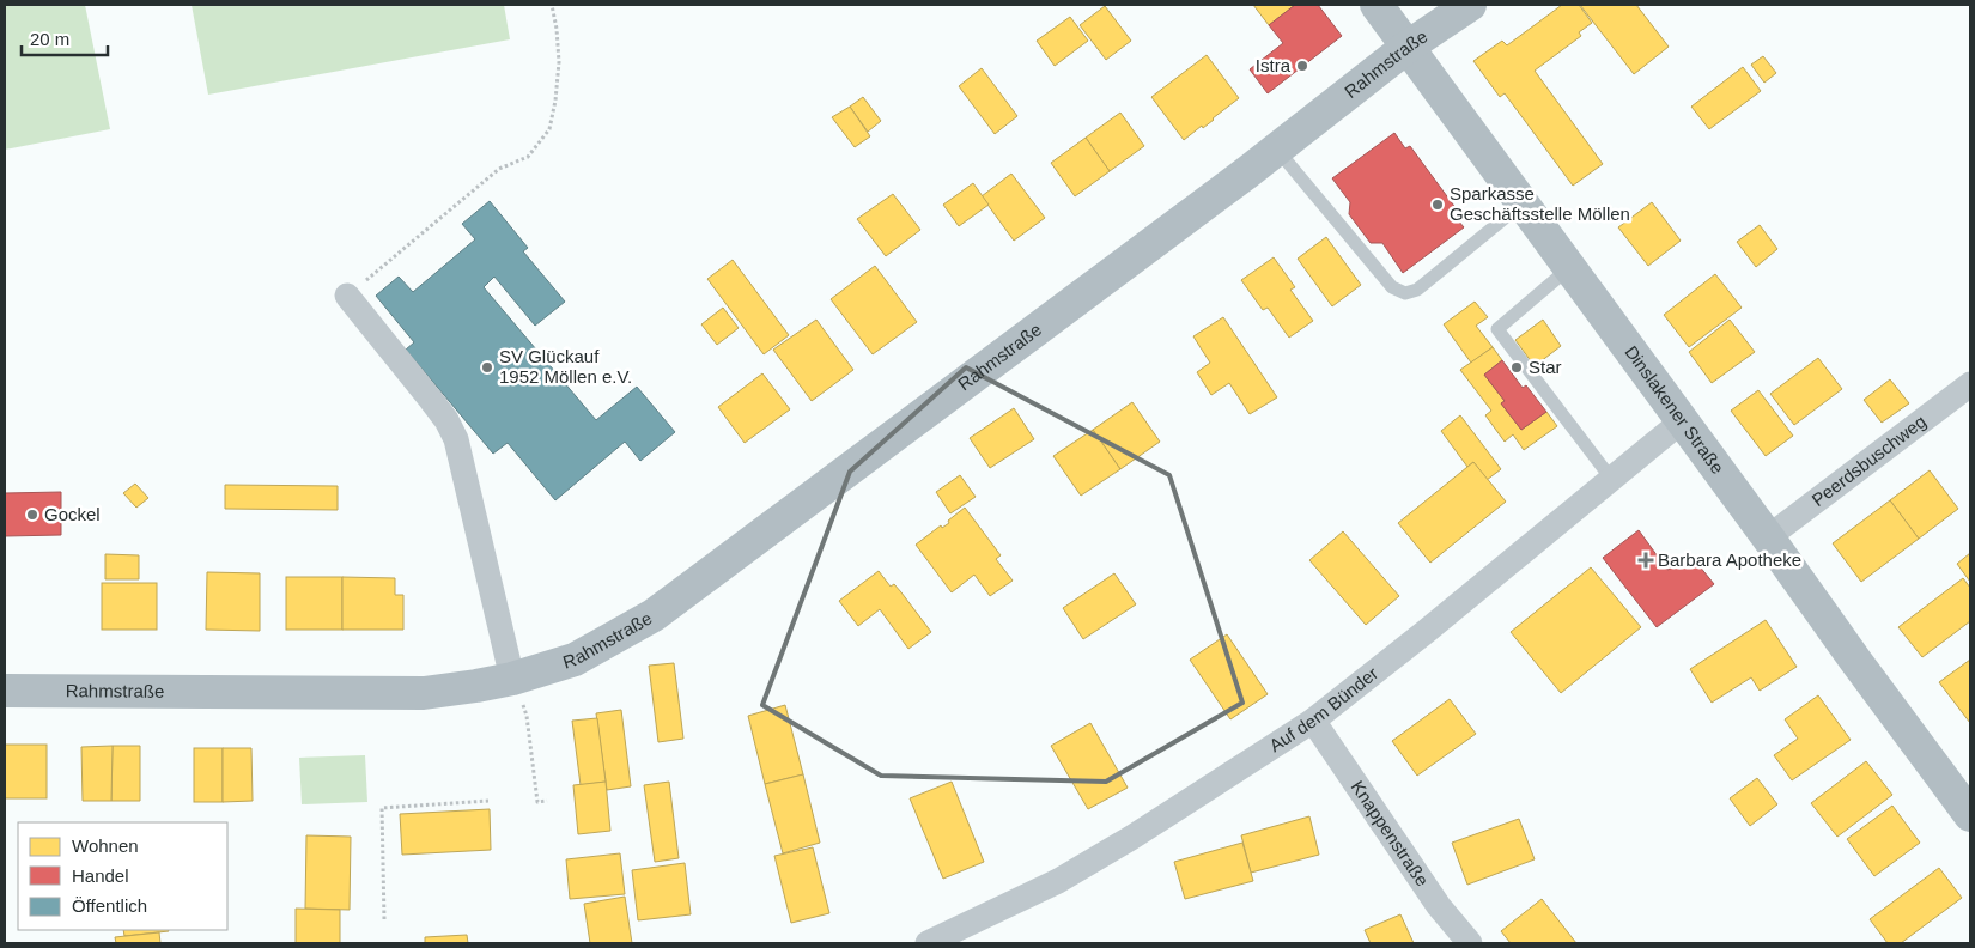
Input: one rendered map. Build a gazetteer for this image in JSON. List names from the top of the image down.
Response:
{
  "streets": {
    "main road": ["Rahmstraße", "Dinslakener Straße"],
    "street": ["Peerdsbuschweg", "Auf dem Bünder", "Knappenstraße"]
  },
  "crossings": [
    ["Rahmstraße", "Dinslakener Straße"],
    ["Dinslakener Straße", "Peerdsbuschweg"],
    ["Dinslakener Straße", "Auf dem Bünder"],
    ["Auf dem Bünder", "Knappenstraße"]
  ],
  "places": {
    "other": [
      "Istra",
      "Sparkasse Geschäftsstelle Möllen",
      "SV Glückauf 1952 Möllen e.V.",
      "Star",
      "Gockel"
    ],
    "health": ["Barbara Apotheke"]
  },
  "legend": ["Wohnen", "Handel", "Öffentlich"],
  "scale_bar": "20 m"
}
